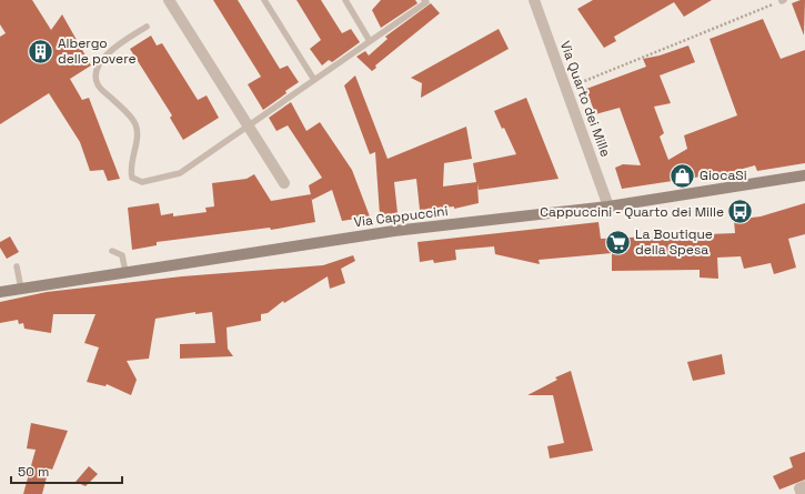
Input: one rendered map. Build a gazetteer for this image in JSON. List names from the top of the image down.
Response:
{
  "streets": {
    "street": ["Via Quarto dei Mille", "Via Cappuccini"]
  },
  "crossings": [
    ["Via Quarto dei Mille", "Via Cappuccini"]
  ],
  "places": {
    "building": ["Albergo delle povere"],
    "shop": ["GiocaSi"],
    "bus stop": ["Cappuccini - Quarto dei Mille"],
    "supermarket": ["La Boutique della Spesa"]
  },
  "scale_bar": "50 m"
}
